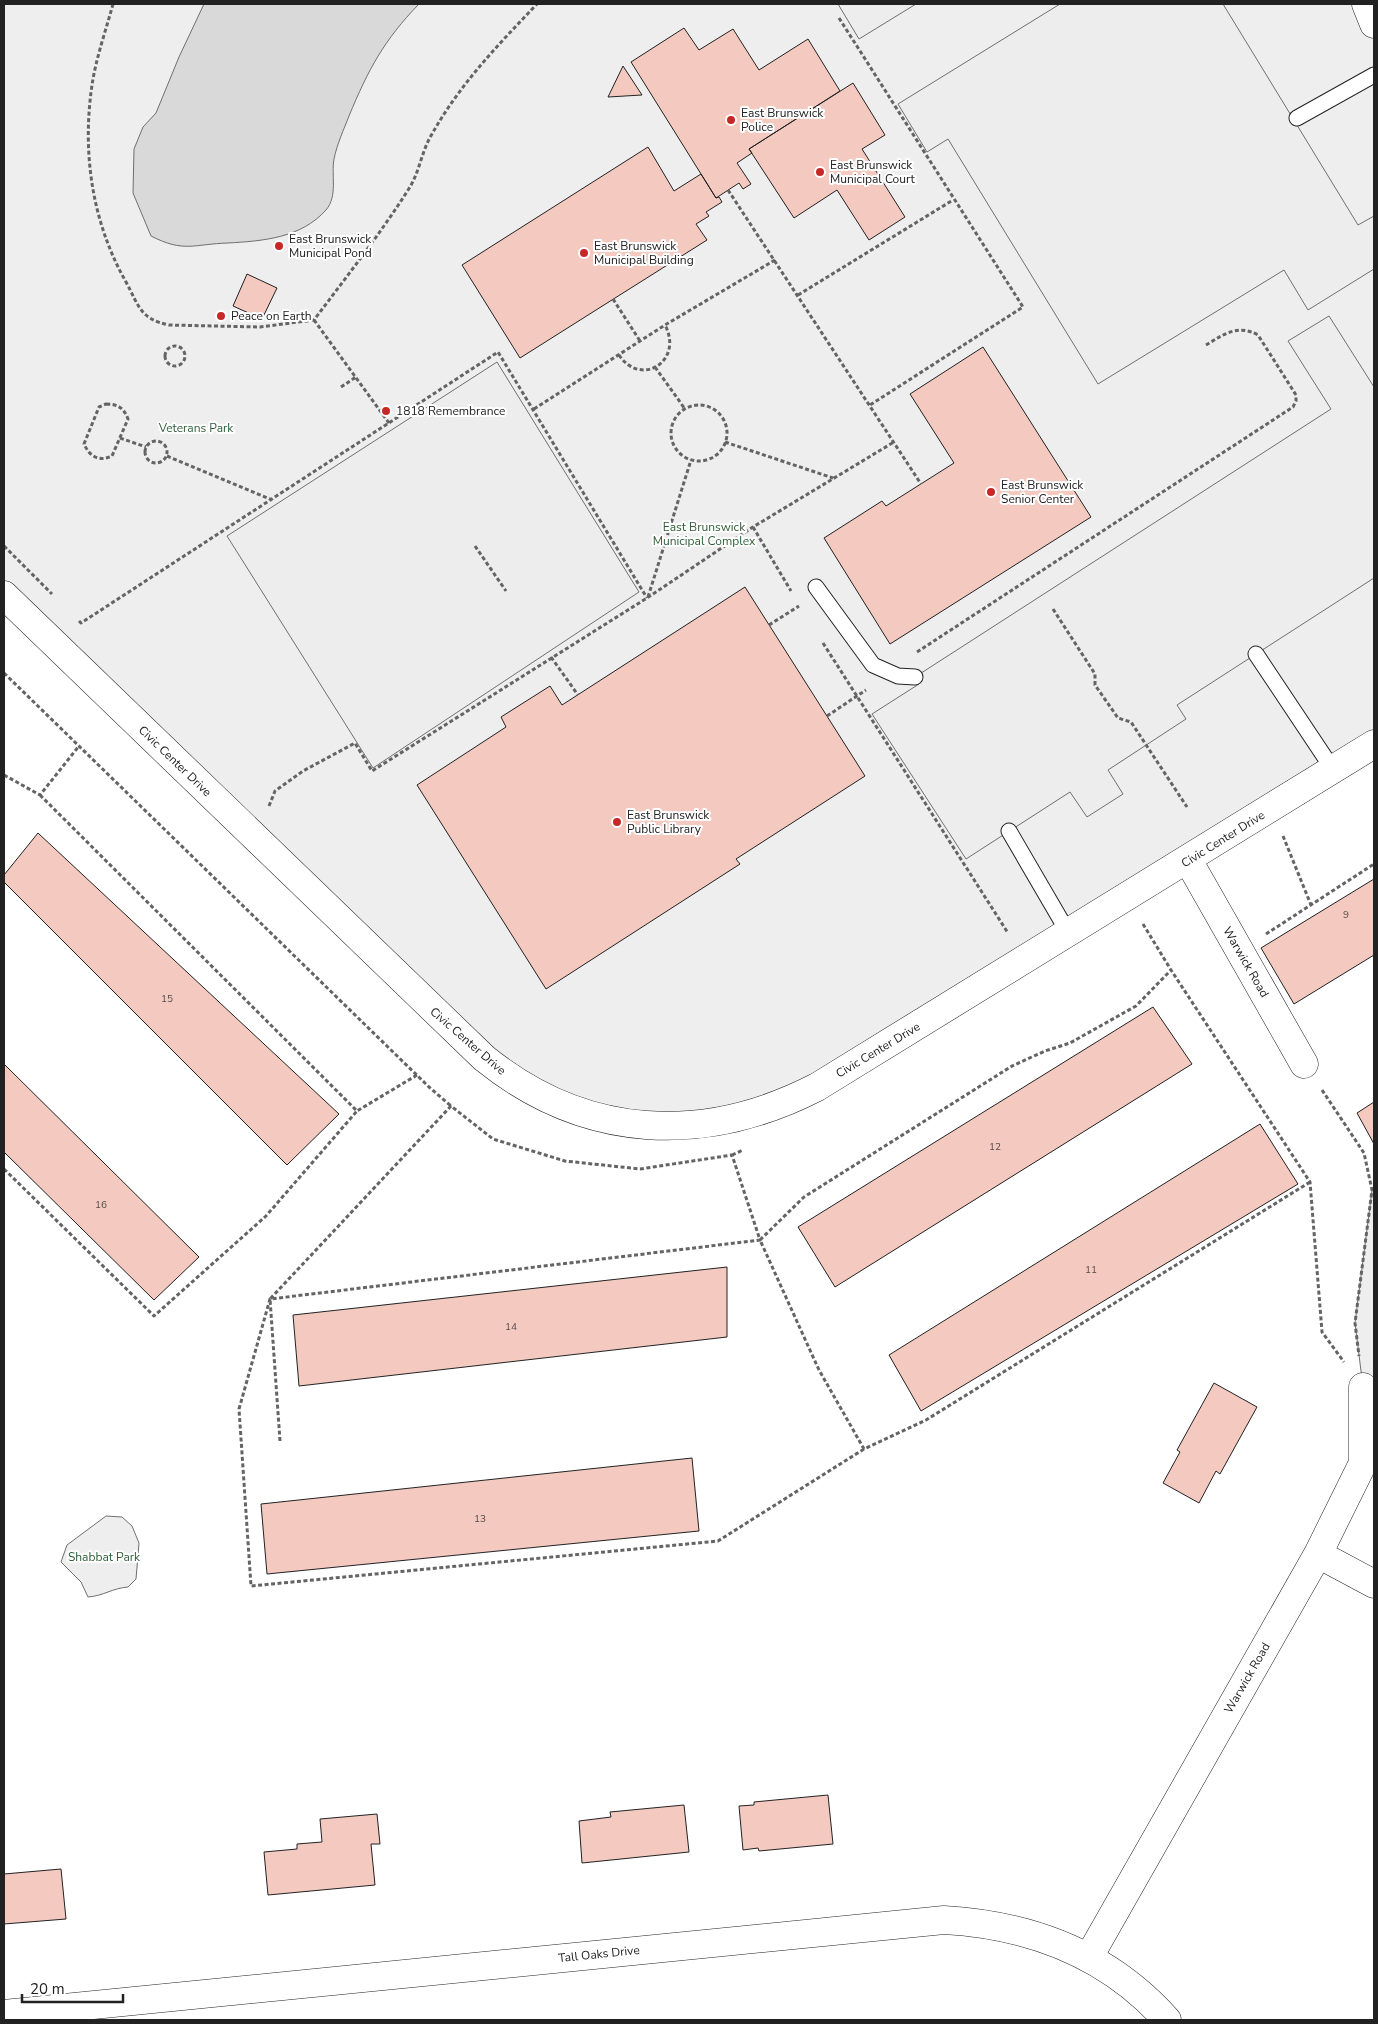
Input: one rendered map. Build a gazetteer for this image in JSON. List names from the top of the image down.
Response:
{
  "streets": {
    "street": ["Civic Center Drive", "Warwick Road", "Tall Oaks Drive"]
  },
  "crossings": [
    ["Civic Center Drive", "Warwick Road"],
    ["Warwick Road", "Tall Oaks Drive"]
  ],
  "parks": ["Veterans Park", "East Brunswick Municipal Complex", "Shabbat Park"],
  "places": [
    "East Brunswick Police",
    "East Brunswick Municipal Court",
    "East Brunswick Municipal Pond",
    "East Brunswick Municipal Building",
    "Peace on Earth",
    "1818 Remembrance",
    "East Brunswick Senior Center",
    "East Brunswick Public Library"
  ],
  "house_numbers": [
    "9",
    "15",
    "12",
    "16",
    "11",
    "14",
    "13"
  ],
  "scale_bar": "20 m"
}
